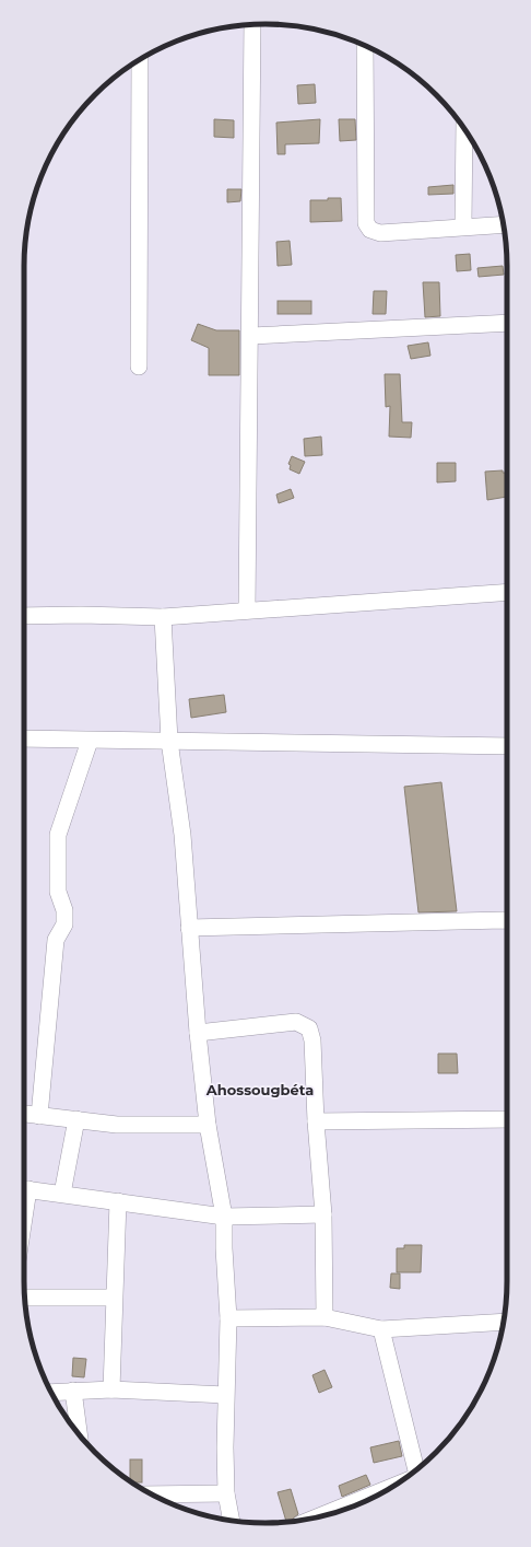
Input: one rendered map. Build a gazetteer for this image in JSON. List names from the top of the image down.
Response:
{
  "districts": ["Ahossougbéta"]
}
